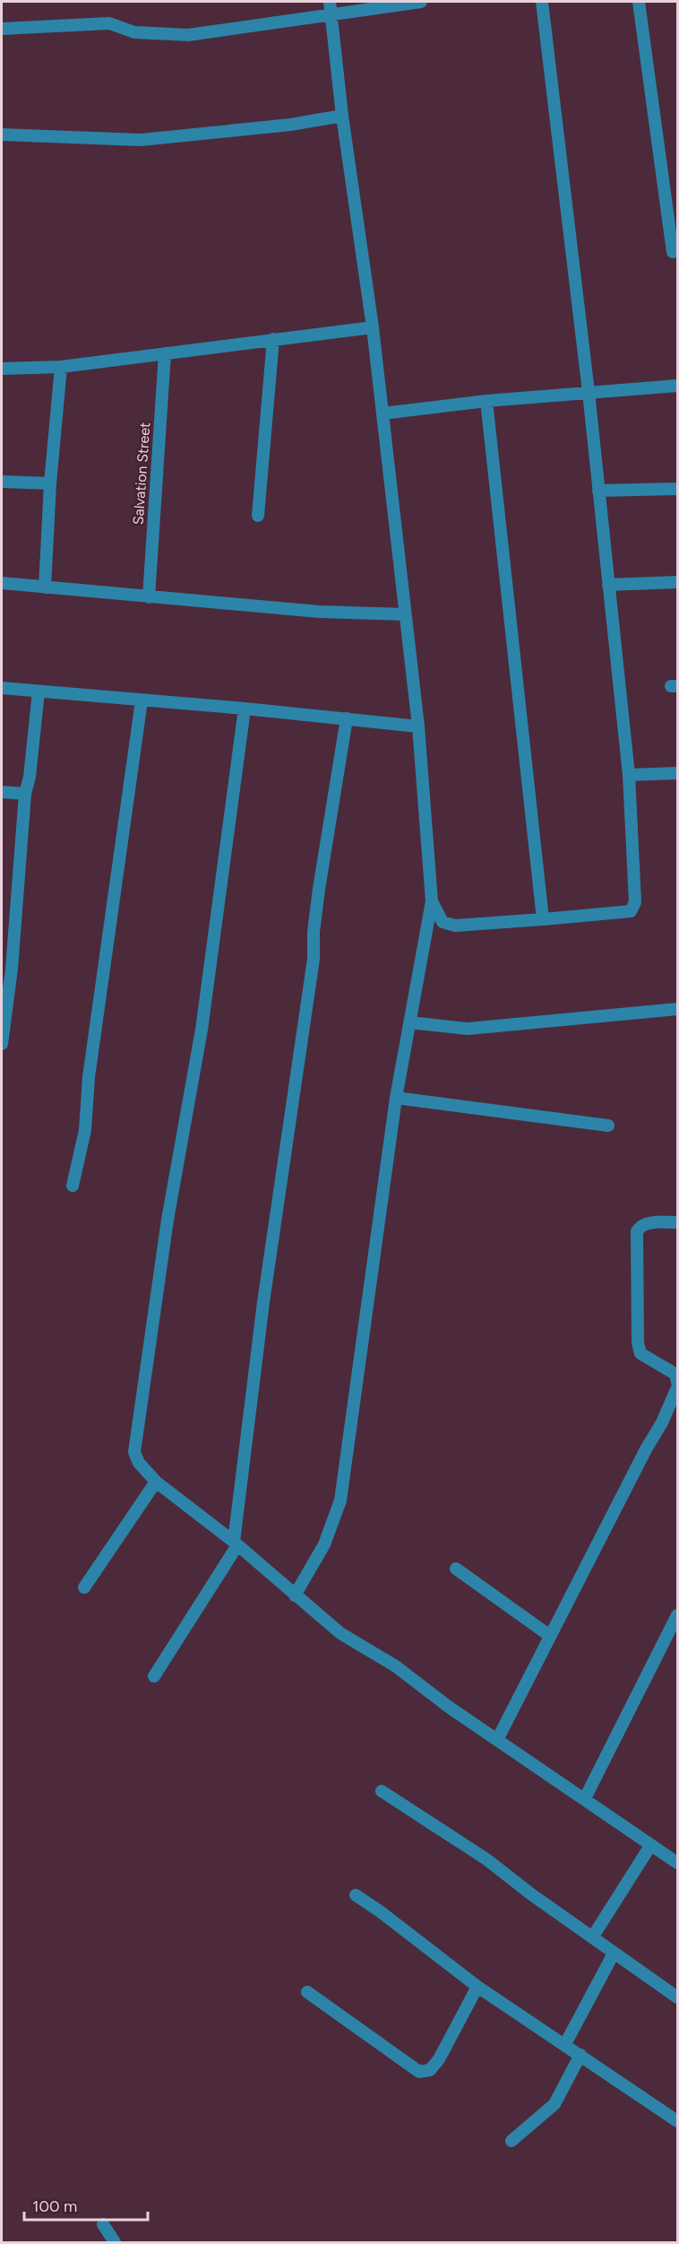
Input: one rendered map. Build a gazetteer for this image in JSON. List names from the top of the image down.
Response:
{
  "streets": {
    "street": ["Salvation Street"]
  },
  "scale_bar": "100 m"
}
